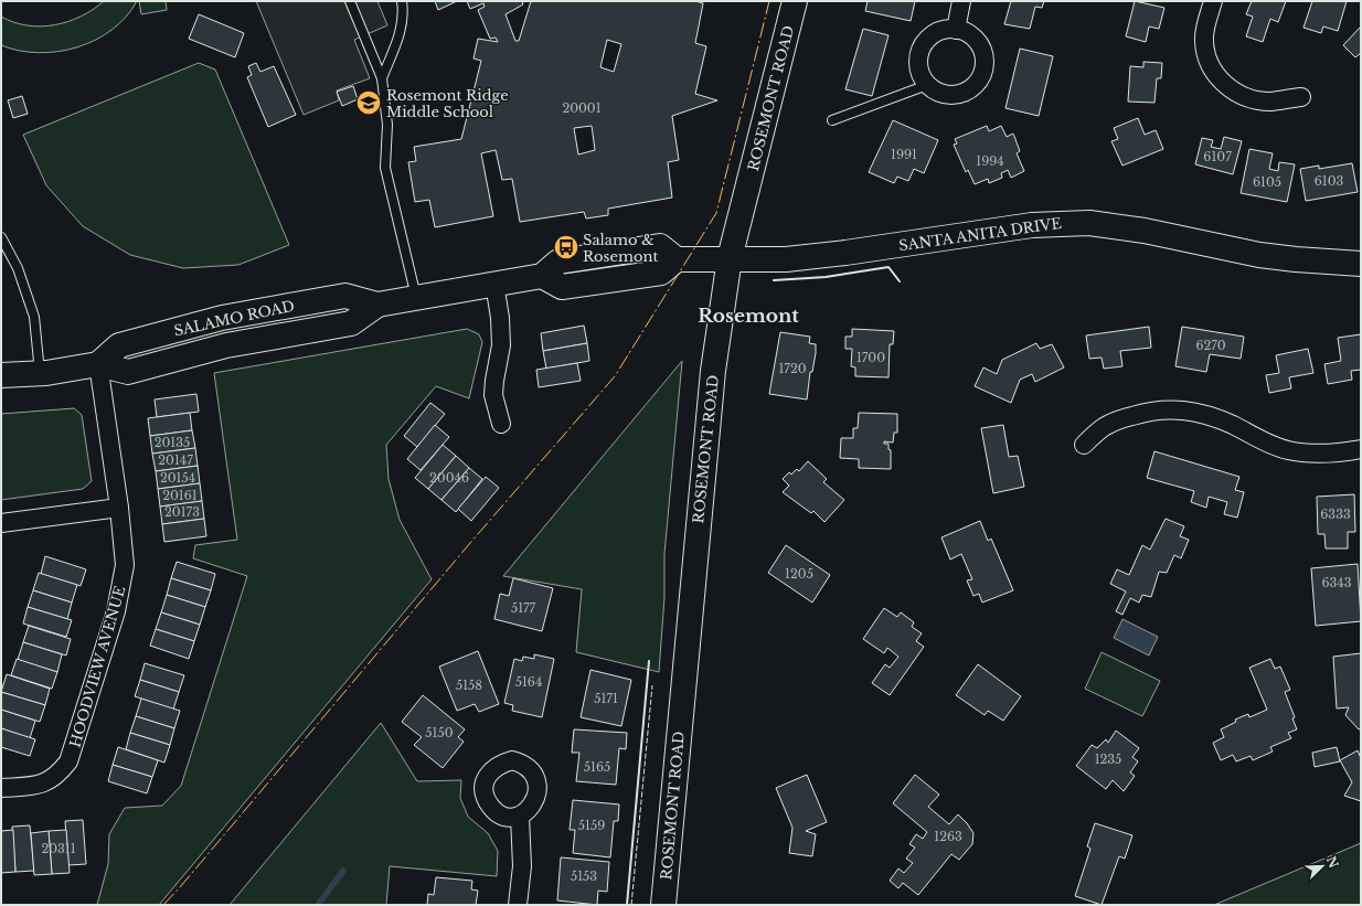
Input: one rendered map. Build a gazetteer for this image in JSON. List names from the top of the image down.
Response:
{
  "streets": {
    "main road": ["ROSEMONT ROAD", "SANTA ANITA DRIVE", "SALAMO ROAD"],
    "street": ["HOODVIEW AVENUE"]
  },
  "crossings": [
    ["ROSEMONT ROAD", "SANTA ANITA DRIVE"],
    ["ROSEMONT ROAD", "SALAMO ROAD"],
    ["SANTA ANITA DRIVE", "SALAMO ROAD"],
    ["SALAMO ROAD", "HOODVIEW AVENUE"]
  ],
  "districts": ["Rosemont"],
  "places": {
    "school or university": ["Rosemont Ridge Middle School"],
    "bus stop": ["Salamo & Rosemont"]
  },
  "house_numbers": [
    "20001",
    "1991",
    "6107",
    "1994",
    "6103",
    "6105",
    "6270",
    "1700",
    "1720",
    "20135",
    "20147",
    "20154",
    "20046",
    "20161",
    "20173",
    "6333",
    "1205",
    "6343",
    "5177",
    "5164",
    "5158",
    "5171",
    "5150",
    "1235",
    "5165",
    "5159",
    "1263",
    "20311",
    "5153"
  ],
  "north": "top right"
}
